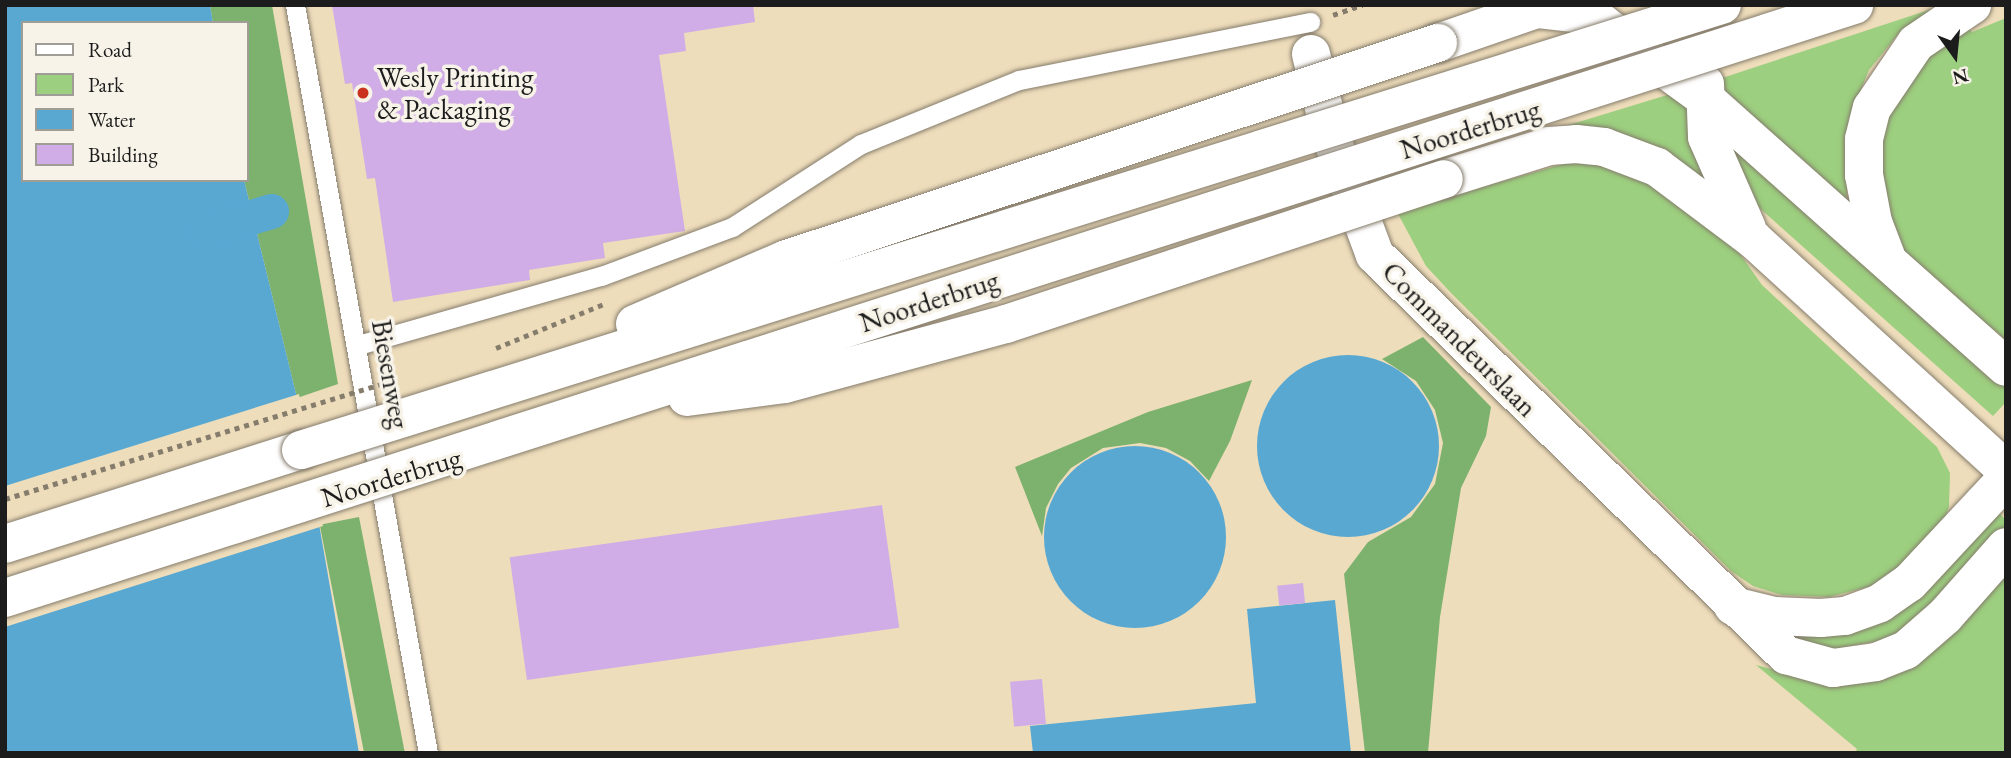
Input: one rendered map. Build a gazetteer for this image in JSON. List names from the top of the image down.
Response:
{
  "streets": {
    "main road": ["Noorderbrug", "Commandeurslaan"],
    "lane": ["Biesenweg"]
  },
  "places": ["Wesly Printing & Packaging"],
  "legend": [
    "Road",
    "Park",
    "Water",
    "Building"
  ],
  "north": "bottom"
}
